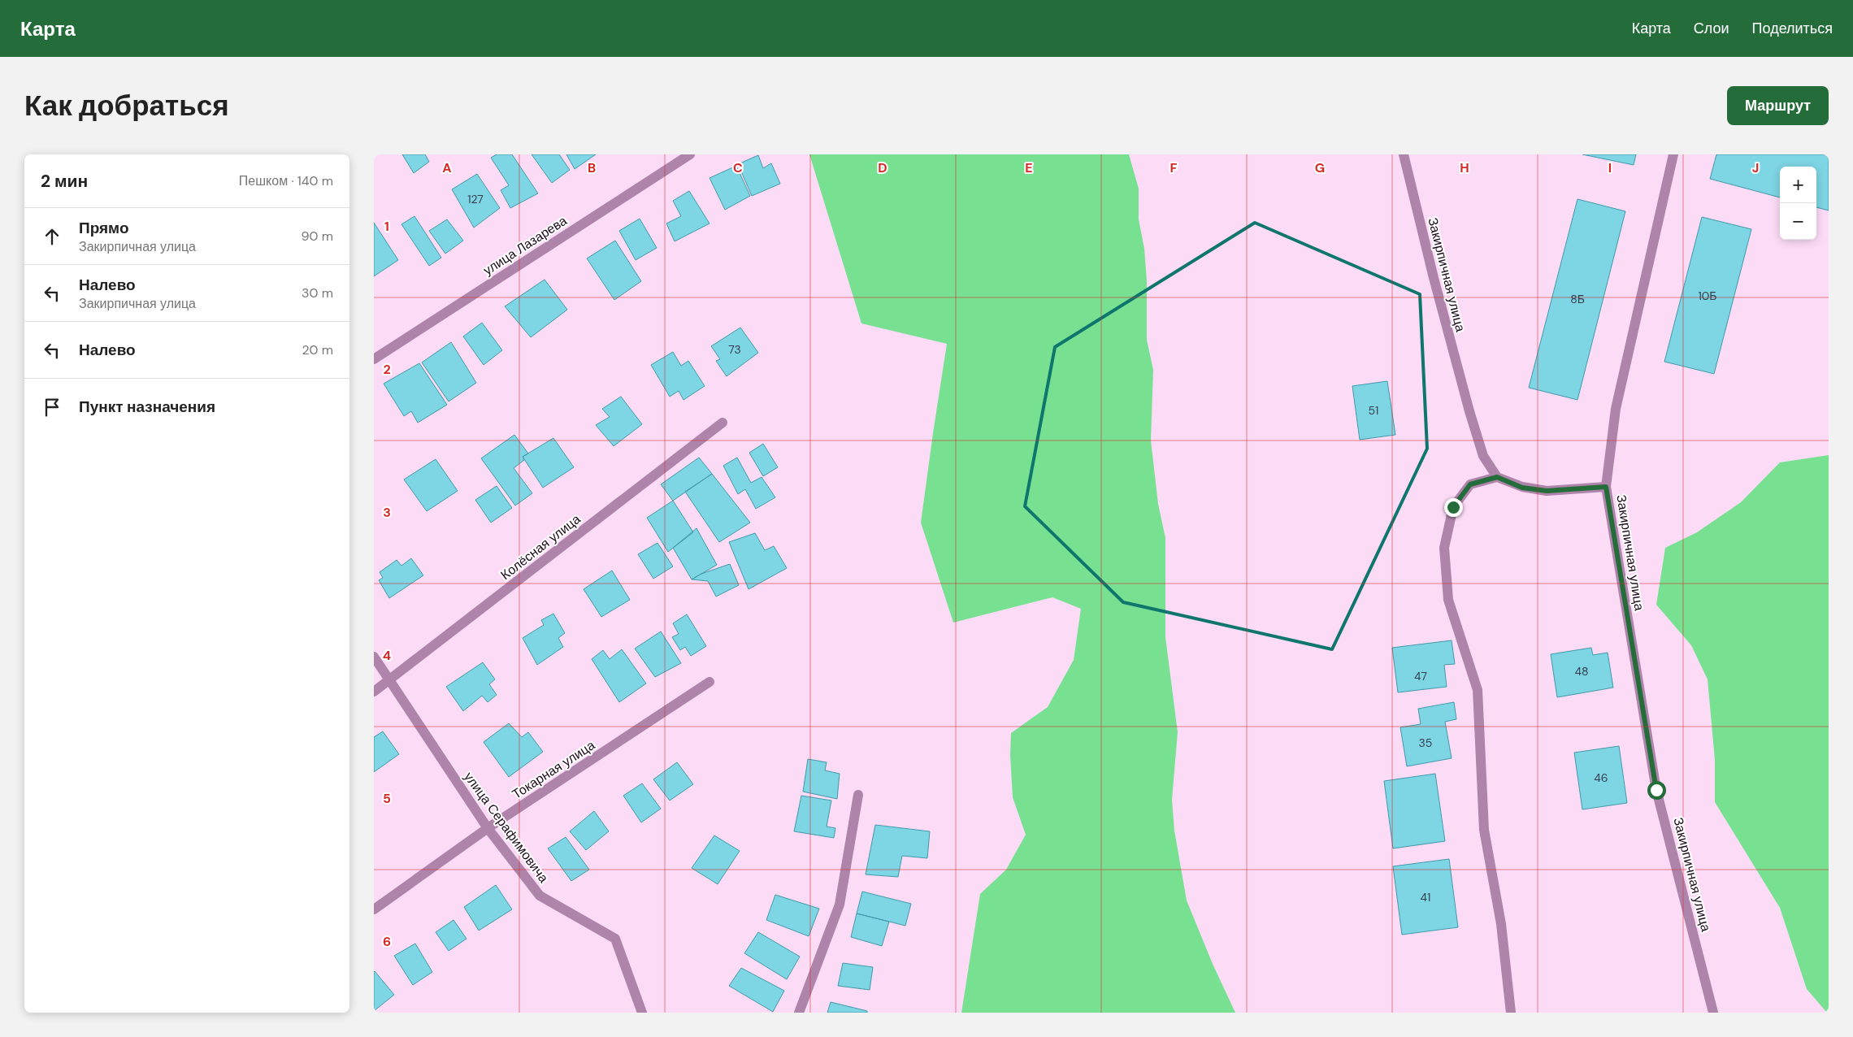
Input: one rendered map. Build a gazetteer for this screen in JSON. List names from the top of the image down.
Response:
{
  "streets": {
    "street": [
      "улица Лазарева",
      "Закирпичная улица",
      "Колёсная улица",
      "Токарная улица",
      "улица Серафимовича"
    ]
  },
  "crossings": [
    ["Колёсная улица", "улица Серафимовича"],
    ["Токарная улица", "улица Серафимовича"]
  ],
  "house_numbers": [
    "127",
    "10Б",
    "8Б",
    "73",
    "51",
    "48",
    "47",
    "35",
    "46",
    "41"
  ],
  "page": {
    "header": "Карта",
    "nav": ["Карта", "Слои", "Поделиться"],
    "buttons": "Маршрут",
    "title": "Как добраться",
    "heading": ["2 мин", "Пешком · 140 m"],
    "map_buttons": ["+", "−"],
    "list": [
      ["Прямо", "Закирпичная улица", "90 m"],
      ["Налево", "Закирпичная улица", "30 m"],
      ["Налево", "20 m"],
      "Пункт назначения"
    ]
  },
  "grid": {
    "columns": [
      "A",
      "B",
      "C",
      "D",
      "E",
      "F",
      "G",
      "H",
      "I",
      "J"
    ],
    "rows": [
      "1",
      "2",
      "3",
      "4",
      "5",
      "6"
    ]
  }
}
